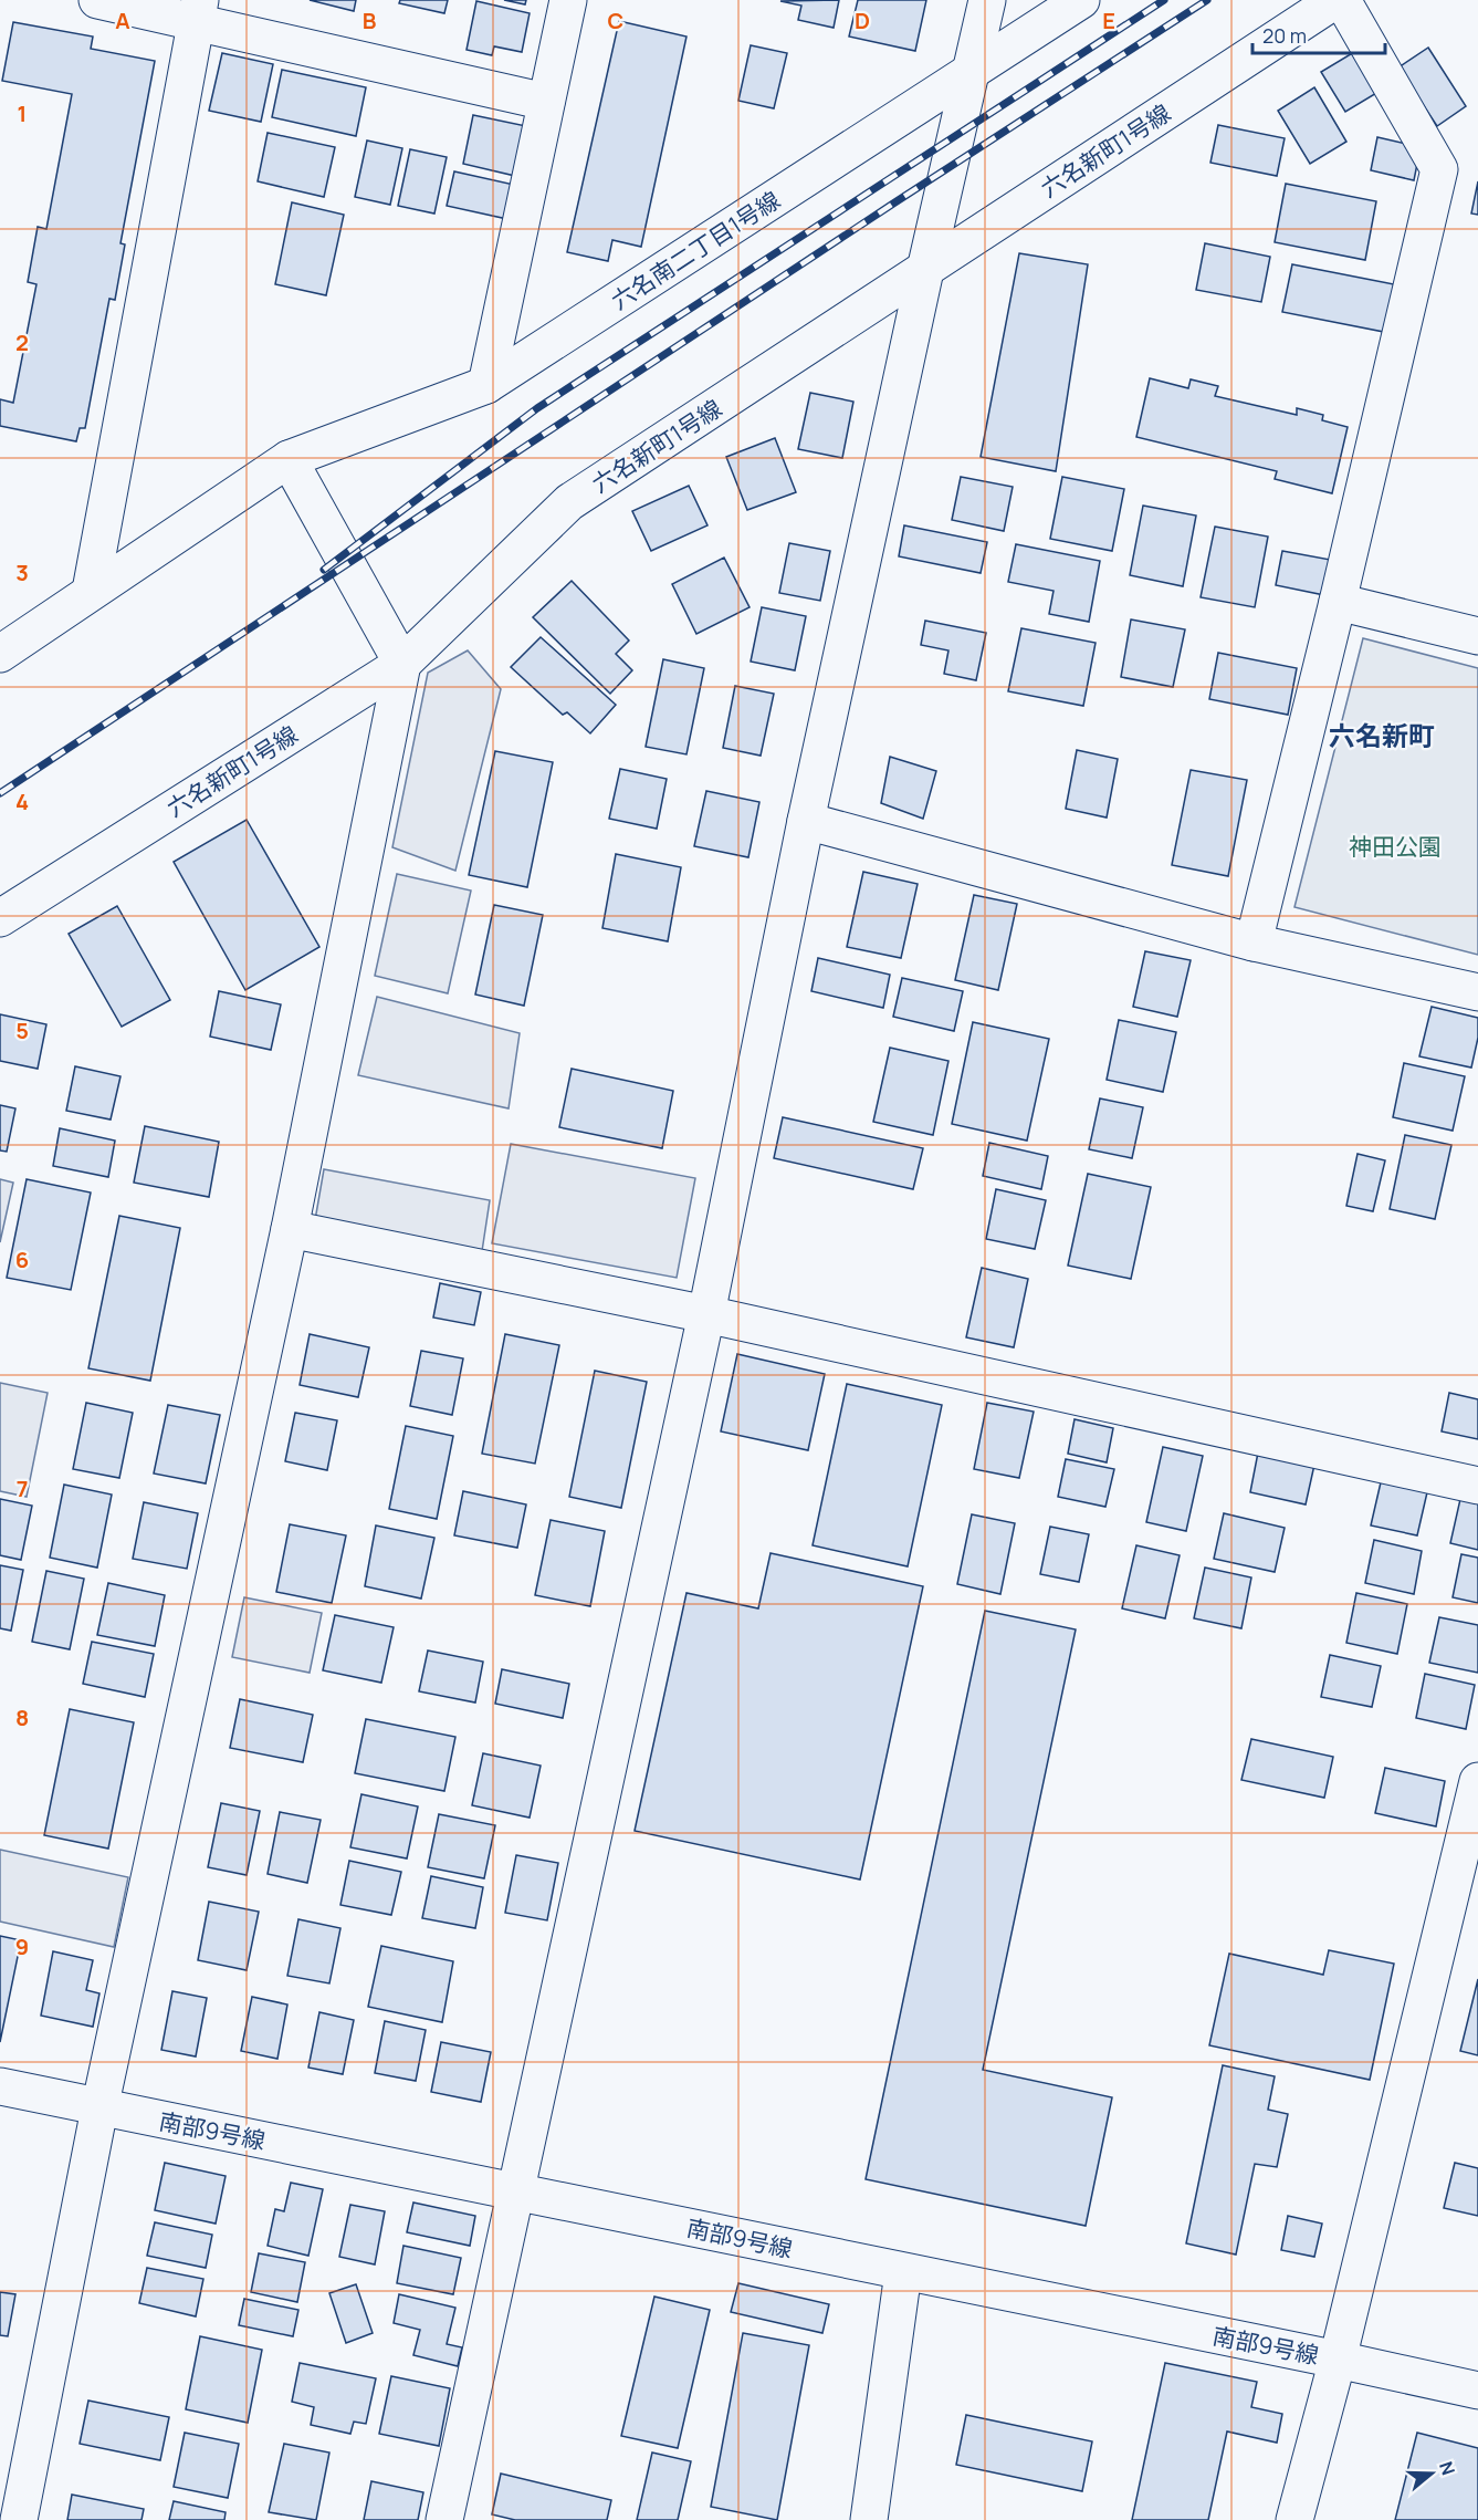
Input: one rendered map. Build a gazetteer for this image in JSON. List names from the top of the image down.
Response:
{
  "streets": {
    "street": ["六名新町1号線", "六名南二丁目1号線", "南部9号線"]
  },
  "districts": ["六名新町"],
  "parks": ["神田公園"],
  "scale_bar": "20 m",
  "north": "right",
  "grid": {
    "columns": [
      "A",
      "B",
      "C",
      "D",
      "E"
    ],
    "rows": [
      "1",
      "2",
      "3",
      "4",
      "5",
      "6",
      "7",
      "8",
      "9"
    ]
  }
}
